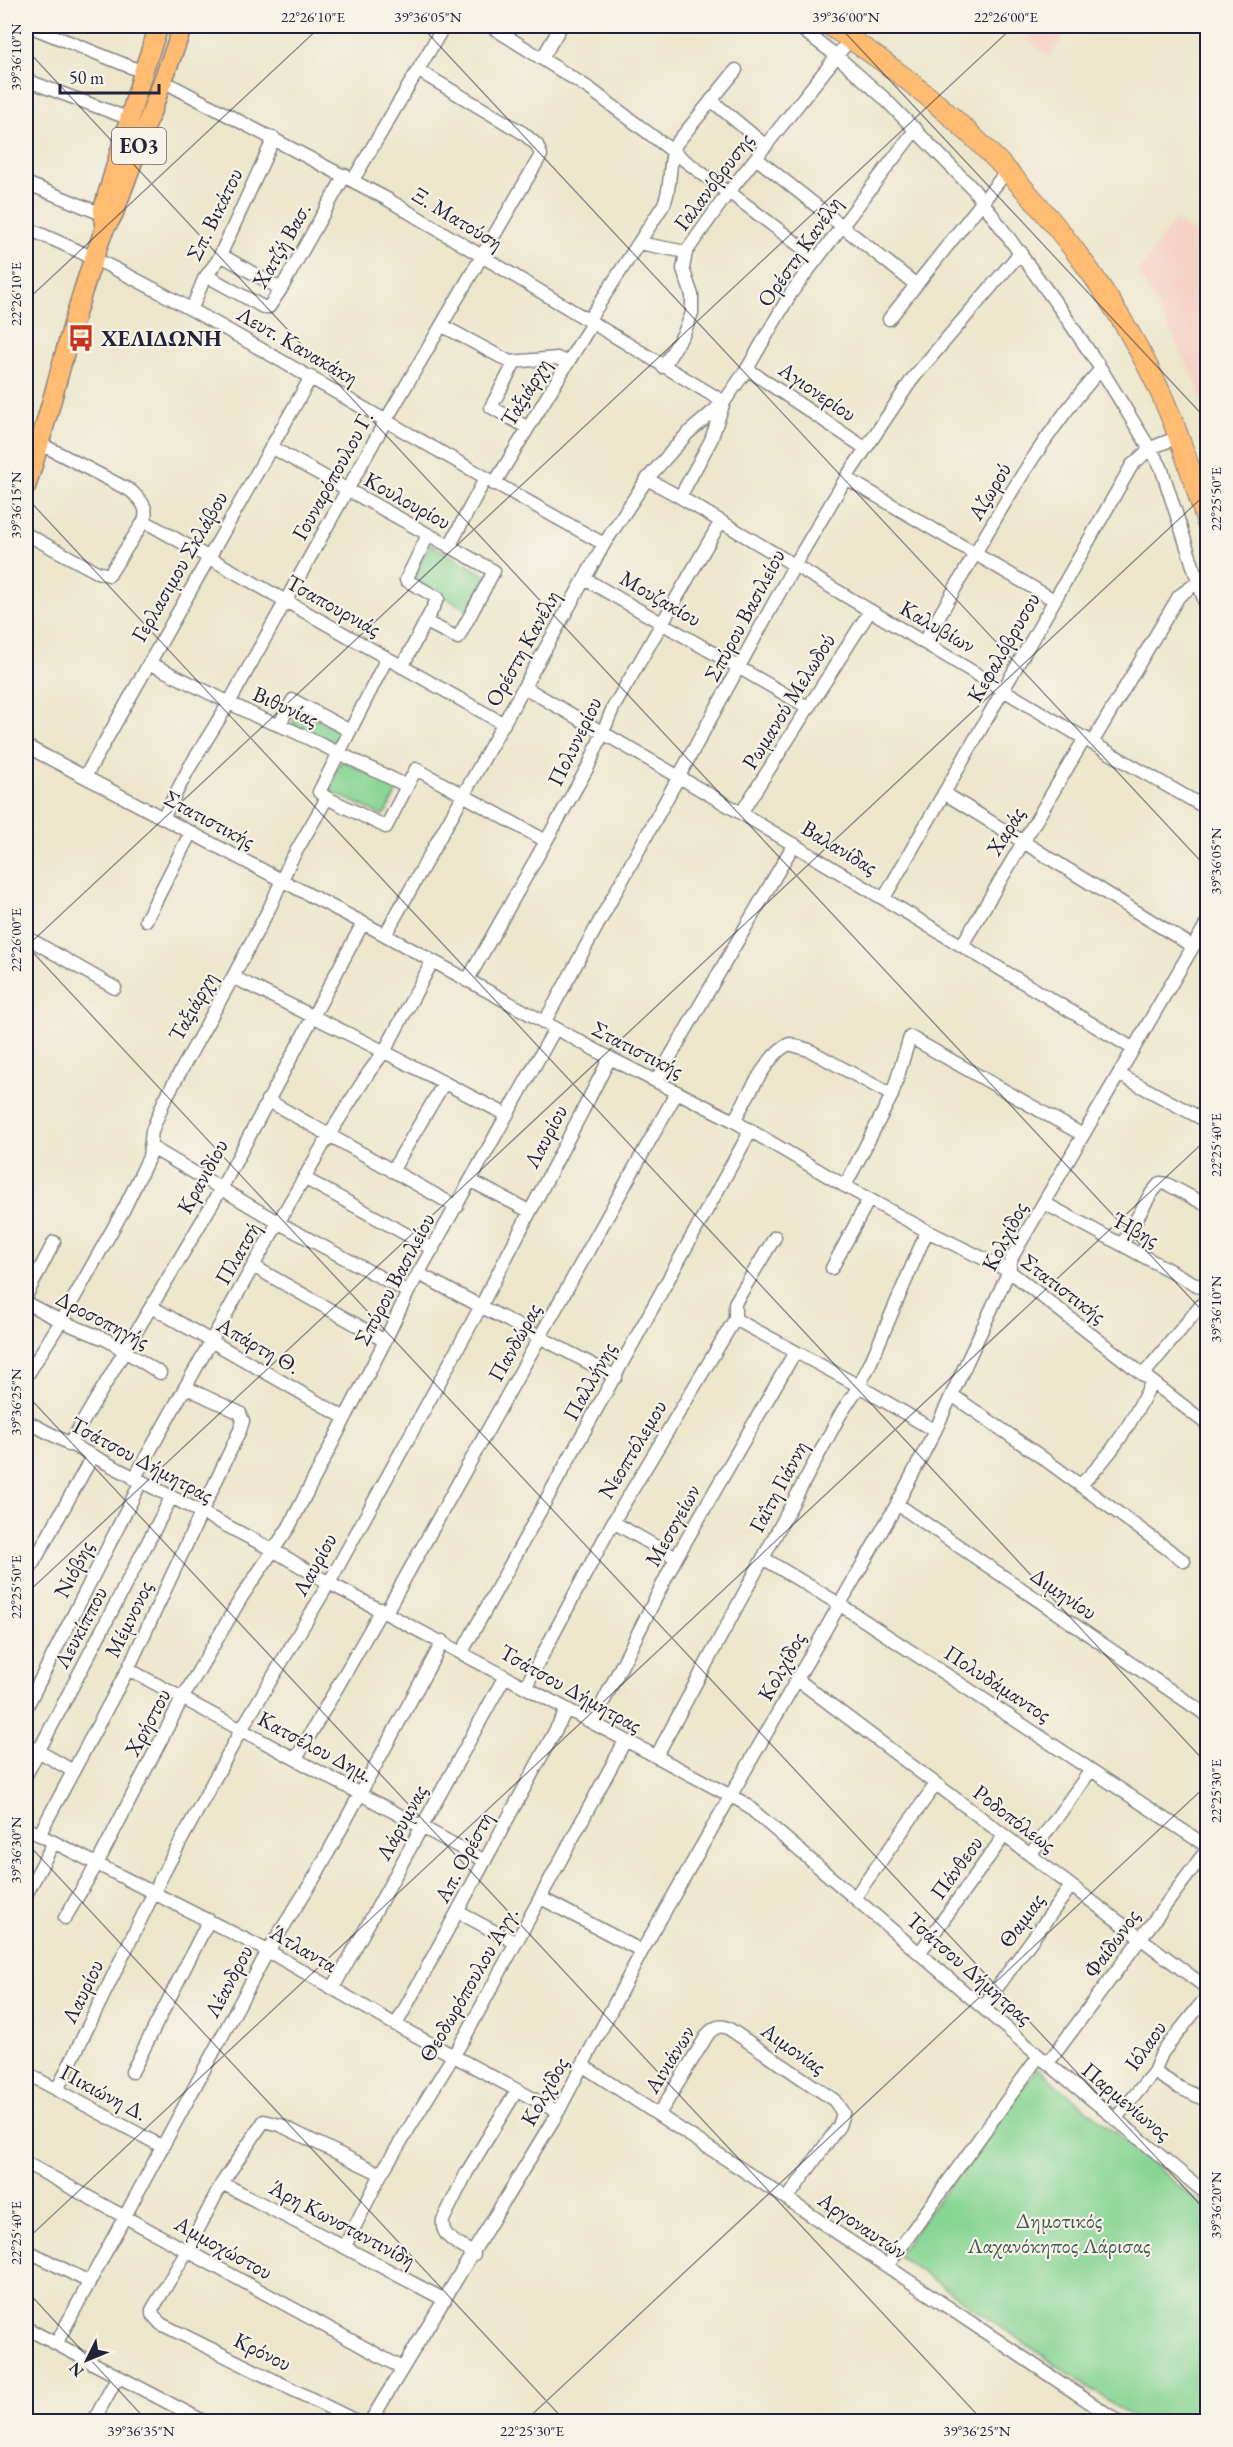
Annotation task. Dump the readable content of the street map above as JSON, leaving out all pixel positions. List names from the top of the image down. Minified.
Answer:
{"streets":{"main road":["ΕΟ3"],"street":["Γαλανόβρυσης","Σπ. Βικάτου","Ξ. Ματούση","Χατζή Βασ.","Ορέστη Κανέλη","Λευτ. Κανακάκη","Αγιονερίου","Ταξιάρχη","Γουναρόπουλου Γ.","Αζωρού","Κουλουρίου","Γερλασιμου Σκλάβου","Μουζακίου","Τσαπουρνιάς","Σπύρου Βασιλείου","Καλυβίων","Κεφαλόβρυσου","Ρωμανού Μελωδού","Βιθυνίας","Πολυνερίου","Στατιστικής","Χαράς","Βαλανίδας","Λαυρίου","Κρανιδίου","Ήβης","Κολχίδος","Πλατσή","Δροσοπηγής","Πανδώρας","Απάρτη Θ.","Παλλήνης","Νεοπτόλεμου","Τσάτσου Δήμητρας","Γαΐτη Γιάννη","Μεσογείων","Νιόβης","Διμηνίου","Μέμνονος","Λευκίππου","Πολυδάμαντος","Χρήστου","Κατσέλου Δημ.","Ροδοπόλεως","Λάρυμνας","Απ. Ορέστη","Πάνθεου","Θαμιας","Φαίδωνος","Άτλαντα","Λέανδρου","Θεοδωρόπουλου Άγγ.","Ιόλαου","Αιμονίας","Αινιάνων","Πικιώνη Δ.","Παρμενίωνος","Άρη Κωνσταντινίδη","Αργοναυτών","Αμμοχώστου","Κρόνου"]},"crossings":[["ΕΟ3","Ξ. Ματούση"],["ΕΟ3","Λευτ. Κανακάκη"],["Γαλανόβρυσης","Ξ. Ματούση"],["Σπ. Βικάτου","Ξ. Ματούση"],["Σπ. Βικάτου","Χατζή Βασ."],["Σπ. Βικάτου","Λευτ. Κανακάκη"],["Ξ. Ματούση","Χατζή Βασ."],["Ξ. Ματούση","Ορέστη Κανέλη"],["Ξ. Ματούση","Ταξιάρχη"],["Ξ. Ματούση","Γουναρόπουλου Γ."],["Χατζή Βασ.","Γουναρόπουλου Γ."],["Ορέστη Κανέλη","Λευτ. Κανακάκη"],["Ορέστη Κανέλη","Αγιονερίου"],["Ορέστη Κανέλη","Μουζακίου"],["Ορέστη Κανέλη","Τσαπουρνιάς"],["Ορέστη Κανέλη","Καλυβίων"],["Ορέστη Κανέλη","Στατιστικής"],["Ορέστη Κανέλη","Βαλανίδας"],["Λευτ. Κανακάκη","Ταξιάρχη"],["Λευτ. Κανακάκη","Γουναρόπουλου Γ."],["Λευτ. Κανακάκη","Γερλασιμου Σκλάβου"],["Αγιονερίου","Σπύρου Βασιλείου"],["Ταξιάρχη","Κουλουρίου"],["Ταξιάρχη","Τσαπουρνιάς"],["Ταξιάρχη","Βιθυνίας"],["Ταξιάρχη","Στατιστικής"],["Ταξιάρχη","Δροσοπηγής"],["Γουναρόπουλου Γ.","Κουλουρίου"],["Γουναρόπουλου Γ.","Τσαπουρνιάς"],["Γουναρόπουλου Γ.","Βιθυνίας"],["Γουναρόπουλου Γ.","Στατιστικής"],["Αζωρού","Καλυβίων"],["Κουλουρίου","Γερλασιμου Σκλάβου"],["Γερλασιμου Σκλάβου","Τσαπουρνιάς"],["Γερλασιμου Σκλάβου","Βιθυνίας"],["Γερλασιμου Σκλάβου","Στατιστικής"],["Μουζακίου","Σπύρου Βασιλείου"],["Μουζακίου","Ρωμανού Μελωδού"],["Μουζακίου","Πολυνερίου"],["Σπύρου Βασιλείου","Καλυβίων"],["Σπύρου Βασιλείου","Στατιστικής"],["Σπύρου Βασιλείου","Βαλανίδας"],["Σπύρου Βασιλείου","Απάρτη Θ."],["Σπύρου Βασιλείου","Τσάτσου Δήμητρας"],["Σπύρου Βασιλείου","Χρήστου"],["Καλυβίων","Κεφαλόβρυσου"],["Καλυβίων","Ρωμανού Μελωδού"],["Καλυβίων","Πολυνερίου"],["Καλυβίων","Χαράς"],["Κεφαλόβρυσου","Βαλανίδας"],["Ρωμανού Μελωδού","Βαλανίδας"],["Πολυνερίου","Στατιστικής"],["Πολυνερίου","Βαλανίδας"],["Στατιστικής","Λαυρίου"],["Στατιστικής","Κρανιδίου"],["Στατιστικής","Κολχίδος"],["Στατιστικής","Πλατσή"],["Στατιστικής","Πανδώρας"],["Στατιστικής","Παλλήνης"],["Στατιστικής","Γαΐτη Γιάννη"],["Χαράς","Βαλανίδας"],["Βαλανίδας","Κολχίδος"],["Λαυρίου","Τσάτσου Δήμητρας"],["Λαυρίου","Κατσέλου Δημ."],["Λαυρίου","Άτλαντα"],["Λαυρίου","Πικιώνη Δ."],["Κρανιδίου","Δροσοπηγής"],["Κρανιδίου","Απάρτη Θ."],["Κρανιδίου","Τσάτσου Δήμητρας"],["Ήβης","Κολχίδος"],["Κολχίδος","Τσάτσου Δήμητρας"],["Κολχίδος","Διμηνίου"],["Κολχίδος","Πολυδάμαντος"],["Κολχίδος","Ροδοπόλεως"],["Κολχίδος","Άτλαντα"],["Κολχίδος","Άρη Κωνσταντινίδη"],["Κολχίδος","Αργοναυτών"],["Κολχίδος","Αμμοχώστου"],["Πλατσή","Απάρτη Θ."],["Πλατσή","Τσάτσου Δήμητρας"],["Πλατσή","Νιόβης"],["Πλατσή","Μέμνονος"],["Πανδώρας","Τσάτσου Δήμητρας"],["Πανδώρας","Κατσέλου Δημ."],["Παλλήνης","Τσάτσου Δήμητρας"],["Νεοπτόλεμου","Τσάτσου Δήμητρας"],["Τσάτσου Δήμητρας","Γαΐτη Γιάννη"],["Τσάτσου Δήμητρας","Μεσογείων"],["Τσάτσου Δήμητρας","Νιόβης"],["Τσάτσου Δήμητρας","Μέμνονος"],["Τσάτσου Δήμητρας","Λευκίππου"],["Τσάτσου Δήμητρας","Χρήστου"],["Τσάτσου Δήμητρας","Λάρυμνας"],["Τσάτσου Δήμητρας","Απ. Ορέστη"],["Τσάτσου Δήμητρας","Πάνθεου"],["Τσάτσου Δήμητρας","Θαμιας"],["Τσάτσου Δήμητρας","Φαίδωνος"],["Τσάτσου Δήμητρας","Λέανδρου"],["Τσάτσου Δήμητρας","Θεοδωρόπουλου Άγγ."],["Τσάτσου Δήμητρας","Παρμενίωνος"],["Γαΐτη Γιάννη","Πολυδάμαντος"],["Μέμνονος","Κατσέλου Δημ."],["Μέμνονος","Άτλαντα"],["Πολυδάμαντος","Φαίδωνος"],["Χρήστου","Κατσέλου Δημ."],["Χρήστου","Άτλαντα"],["Κατσέλου Δημ.","Λάρυμνας"],["Κατσέλου Δημ.","Απ. Ορέστη"],["Κατσέλου Δημ.","Λέανδρου"],["Ροδοπόλεως","Πάνθεου"],["Ροδοπόλεως","Θαμιας"],["Ροδοπόλεως","Φαίδωνος"],["Λάρυμνας","Άτλαντα"],["Απ. Ορέστη","Άτλαντα"],["Φαίδωνος","Παρμενίωνος"],["Φαίδωνος","Αργοναυτών"],["Άτλαντα","Λέανδρου"],["Άτλαντα","Θεοδωρόπουλου Άγγ."],["Λέανδρου","Πικιώνη Δ."],["Λέανδρου","Αμμοχώστου"],["Θεοδωρόπουλου Άγγ.","Άρη Κωνσταντινίδη"],["Ιόλαου","Παρμενίωνος"],["Αιμονίας","Αινιάνων"],["Αιμονίας","Αργοναυτών"],["Αινιάνων","Αργοναυτών"],["Αμμοχώστου","Κρόνου"]],"parks":["Δημοτικός Λαχανόκηπος Λάρισας"],"places":{"bus stop":["ΧΕΛΙΔΩΝΗ"]},"scale_bar":"50 m","north":"bottom left","coordinates":["22°26'10\"E","39°36'05\"N","39°36'00\"N","22°26'00\"E","39°36'10\"N","22°25'50\"E","39°36'15\"N","22°25'40\"E","39°36'25\"N","22°25'30\"E","39°36'30\"N","39°36'20\"N","39°36'35\"N"]}
